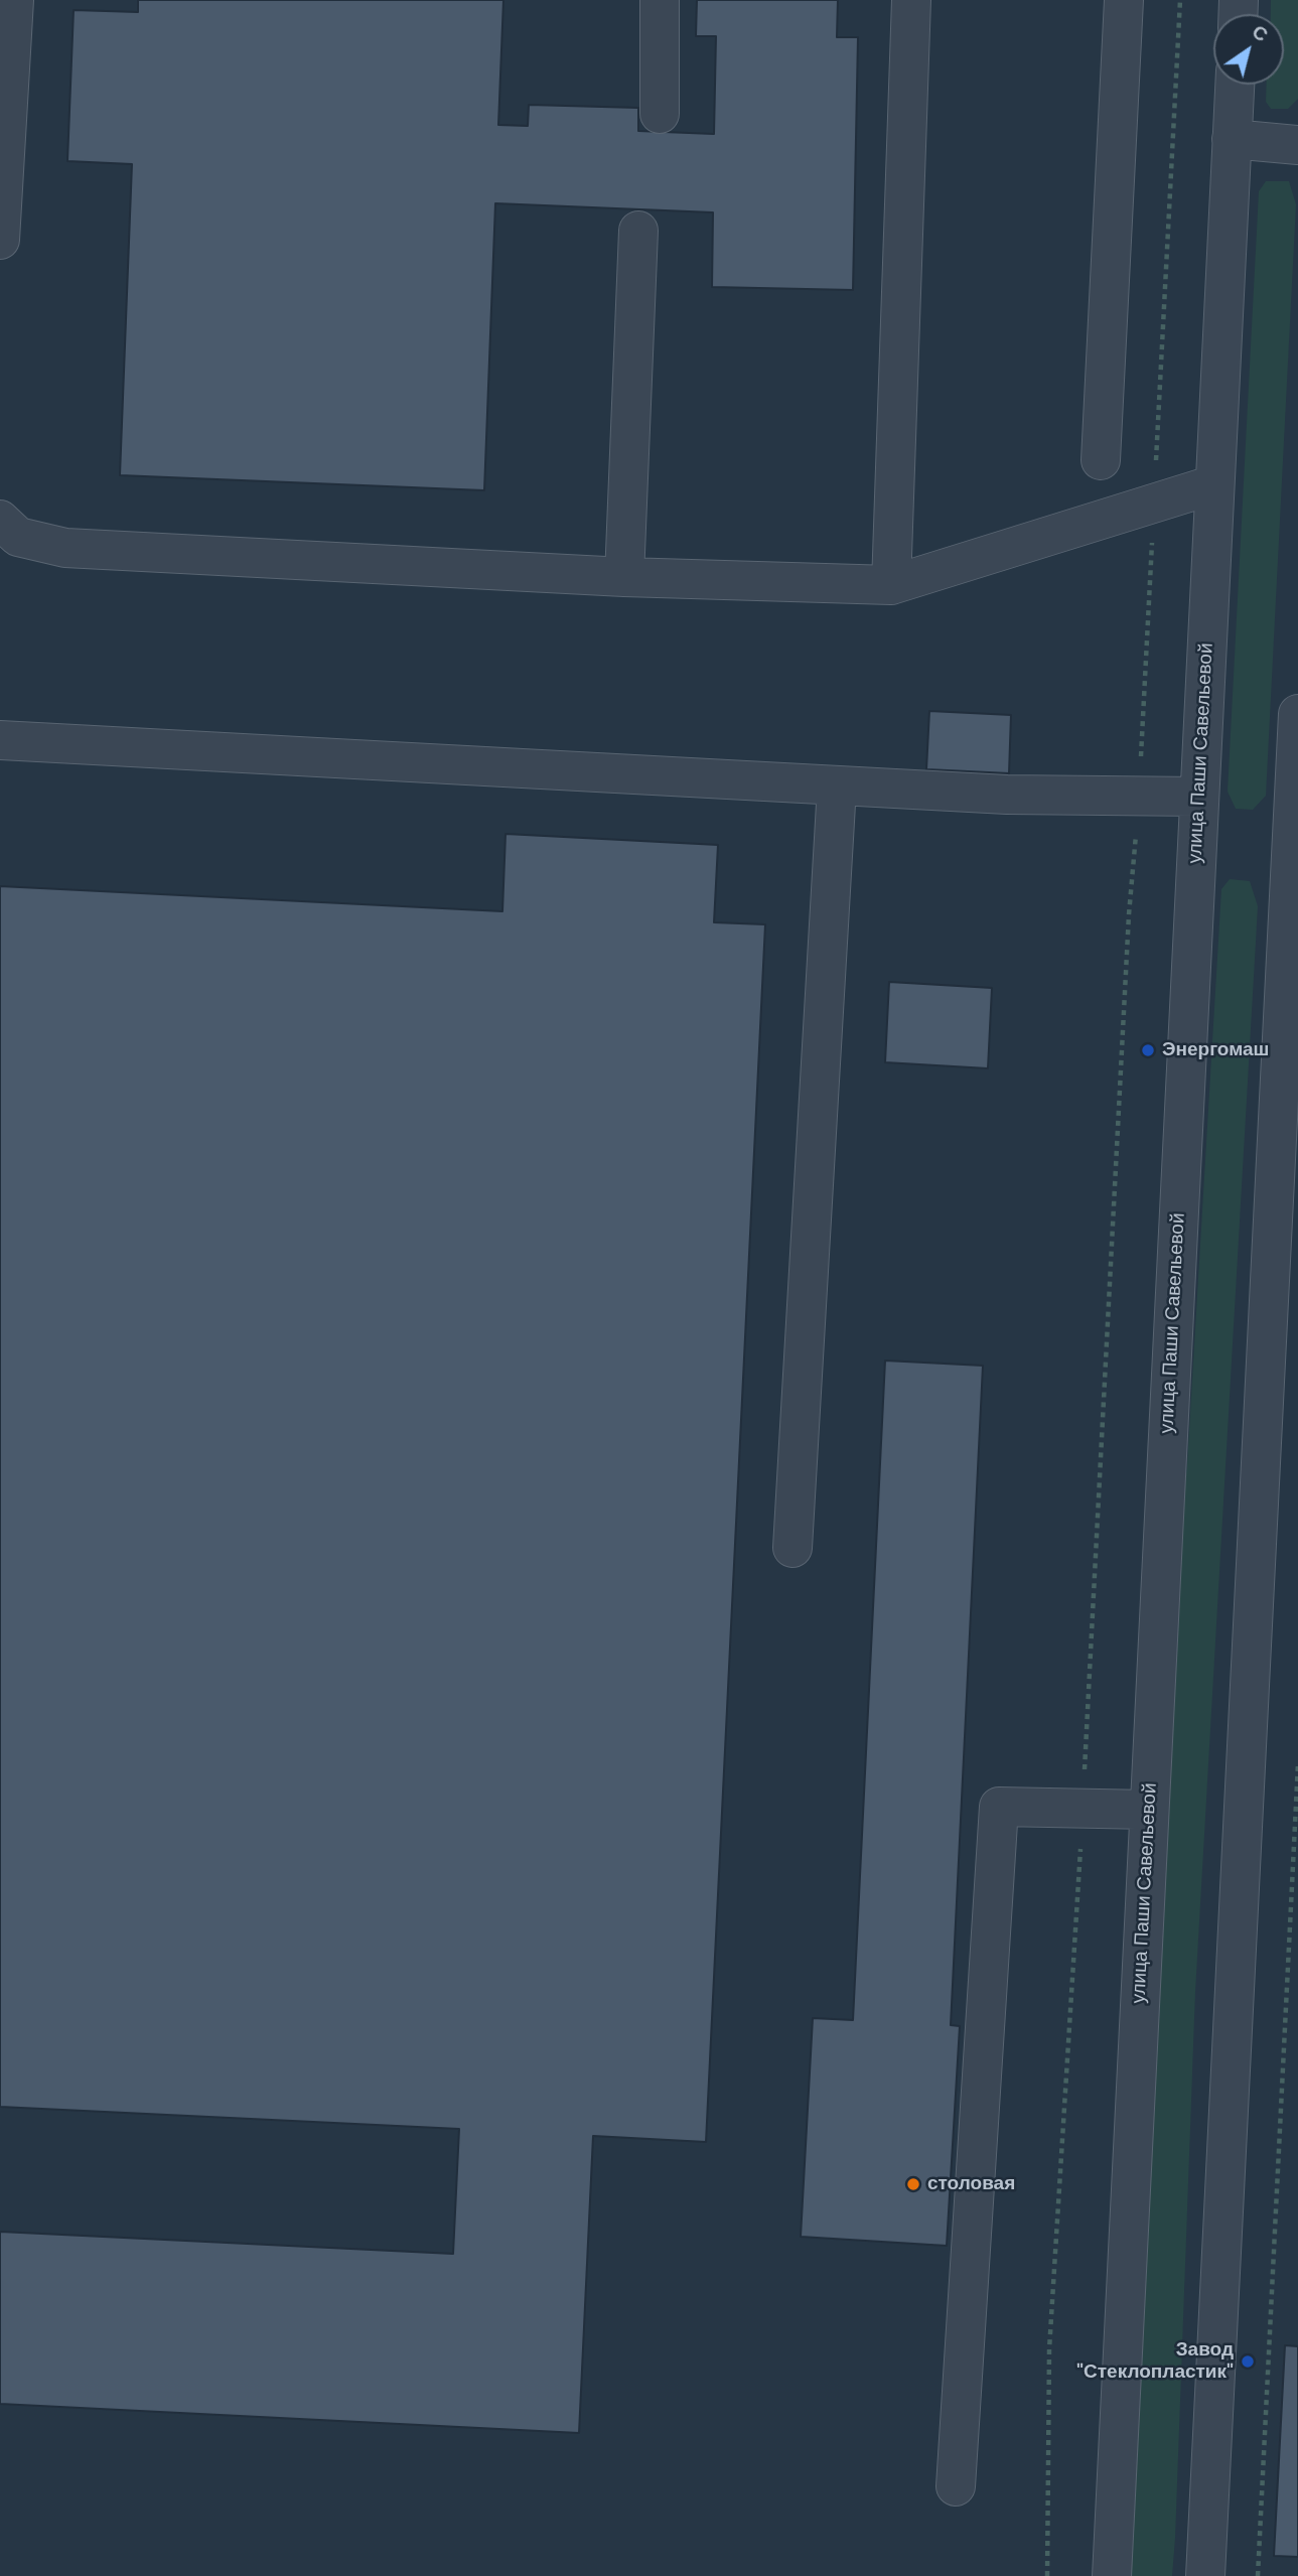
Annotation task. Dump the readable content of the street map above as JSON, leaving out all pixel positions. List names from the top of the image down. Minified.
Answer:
{"streets":{"street":["улица Паши Савельевой"]},"places":["Энергомаш","столовая","Завод \"Стеклопластик\""],"north":"top right"}
